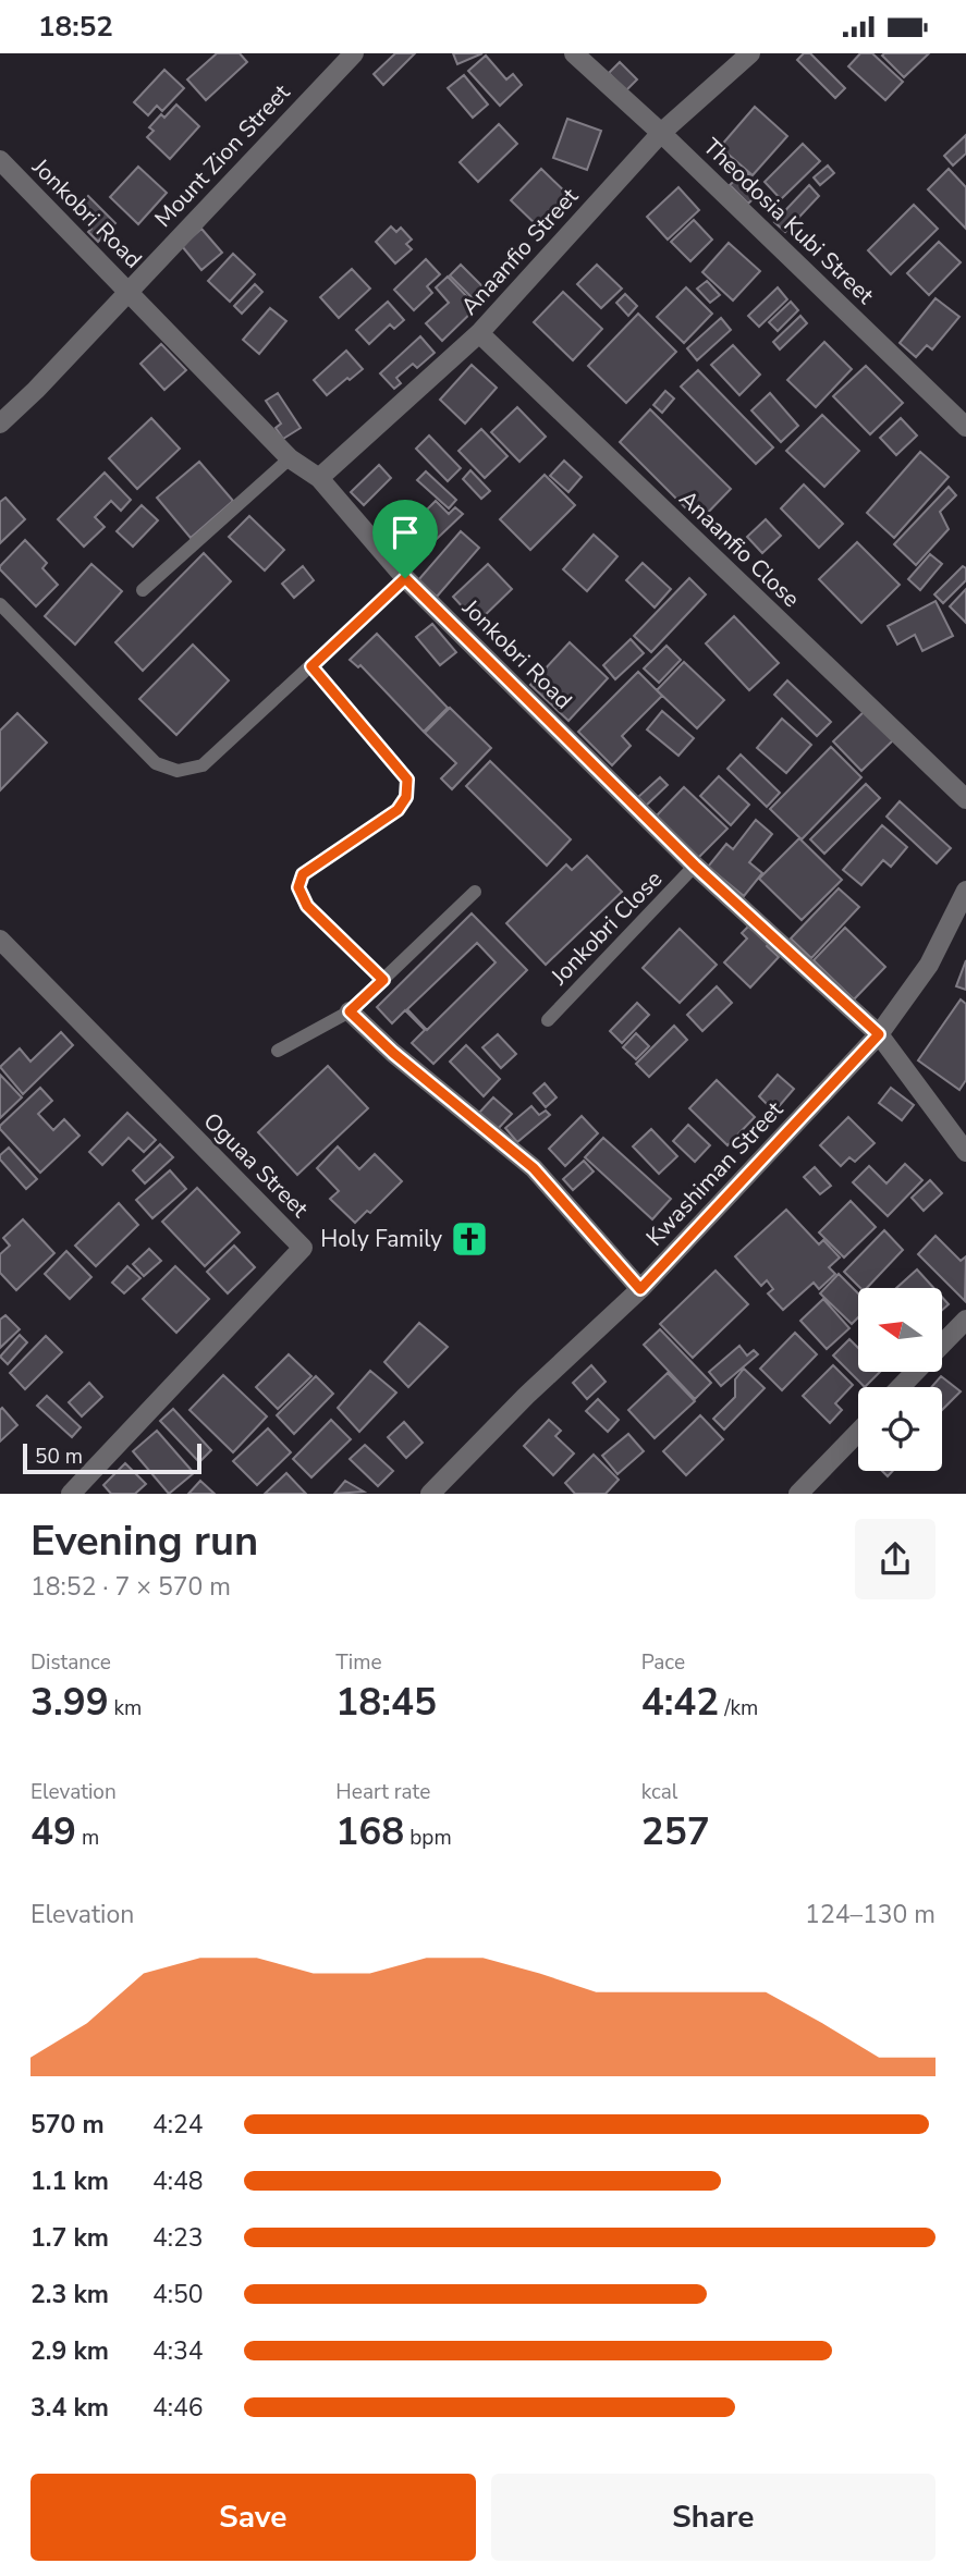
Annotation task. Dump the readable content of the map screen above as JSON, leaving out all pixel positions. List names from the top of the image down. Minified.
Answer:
{"streets":{"street":["Mount Zion Street","Jonkobri Road","Theodosia Kubi Street","Anaanfio Street","Anaanfio Close","Oguaa Street","Kwashiman Street"],"lane":["Jonkobri Close"]},"crossings":[["Mount Zion Street","Jonkobri Road"],["Jonkobri Road","Anaanfio Street"],["Jonkobri Road","Jonkobri Close"],["Jonkobri Road","Kwashiman Street"],["Theodosia Kubi Street","Anaanfio Street"],["Anaanfio Street","Anaanfio Close"]],"places":{"church":["Holy Family"]},"scale_bar":"50 m","north":"left","page":{"status":"18:52","scale":"50 m","heading":["Evening run","18:52 · 7 × 570 m"],"stats":[["Distance","3.99 km"],["Time","18:45"],["Pace","4:42 /km"],["Elevation","49 m"],["Heart rate","168 bpm"],["kcal","257"]],"chart":["Elevation","124–130 m"],"list":[{"name":"570 m","note":"4:24"},{"name":"1.1 km","note":"4:48"},{"name":"1.7 km","note":"4:23"},{"name":"2.3 km","note":"4:50"},{"name":"2.9 km","note":"4:34"},{"name":"3.4 km","note":"4:46"}],"buttons":["Save","Share"]}}
